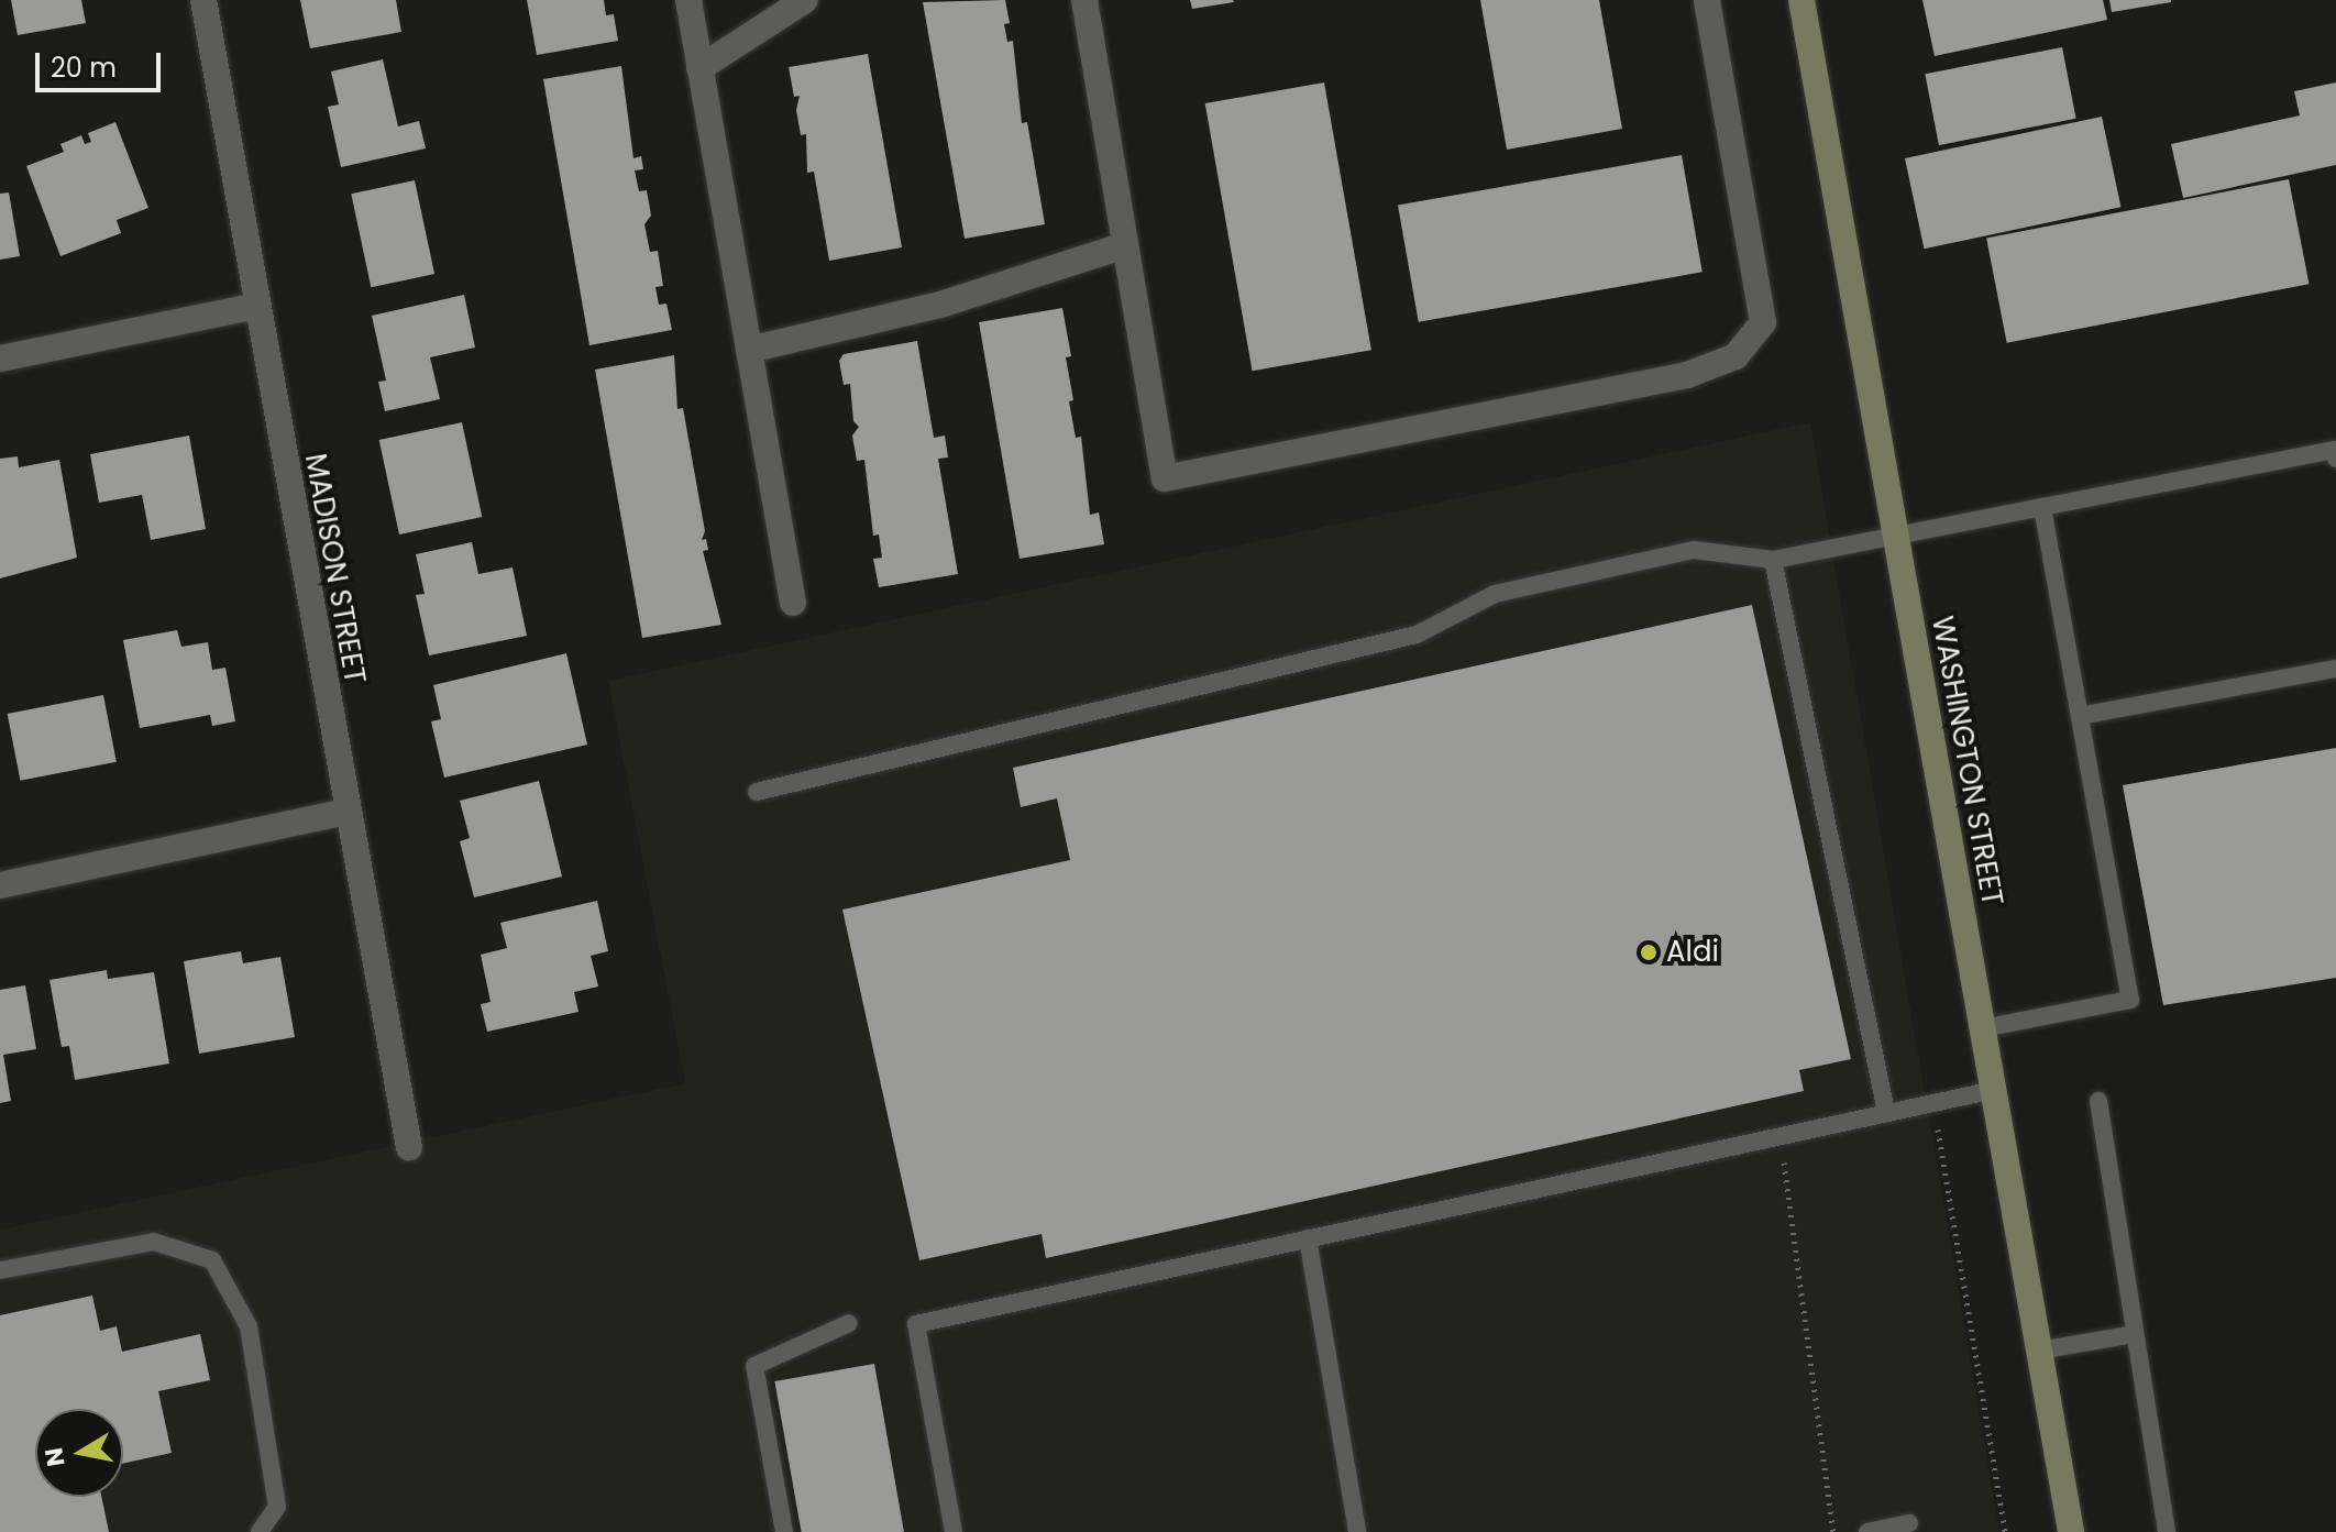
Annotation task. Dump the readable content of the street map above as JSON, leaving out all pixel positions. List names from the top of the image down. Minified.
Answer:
{"streets":{"street":["MADISON STREET","WASHINGTON STREET"]},"places":["Aldi"],"scale_bar":"20 m","north":"left"}
